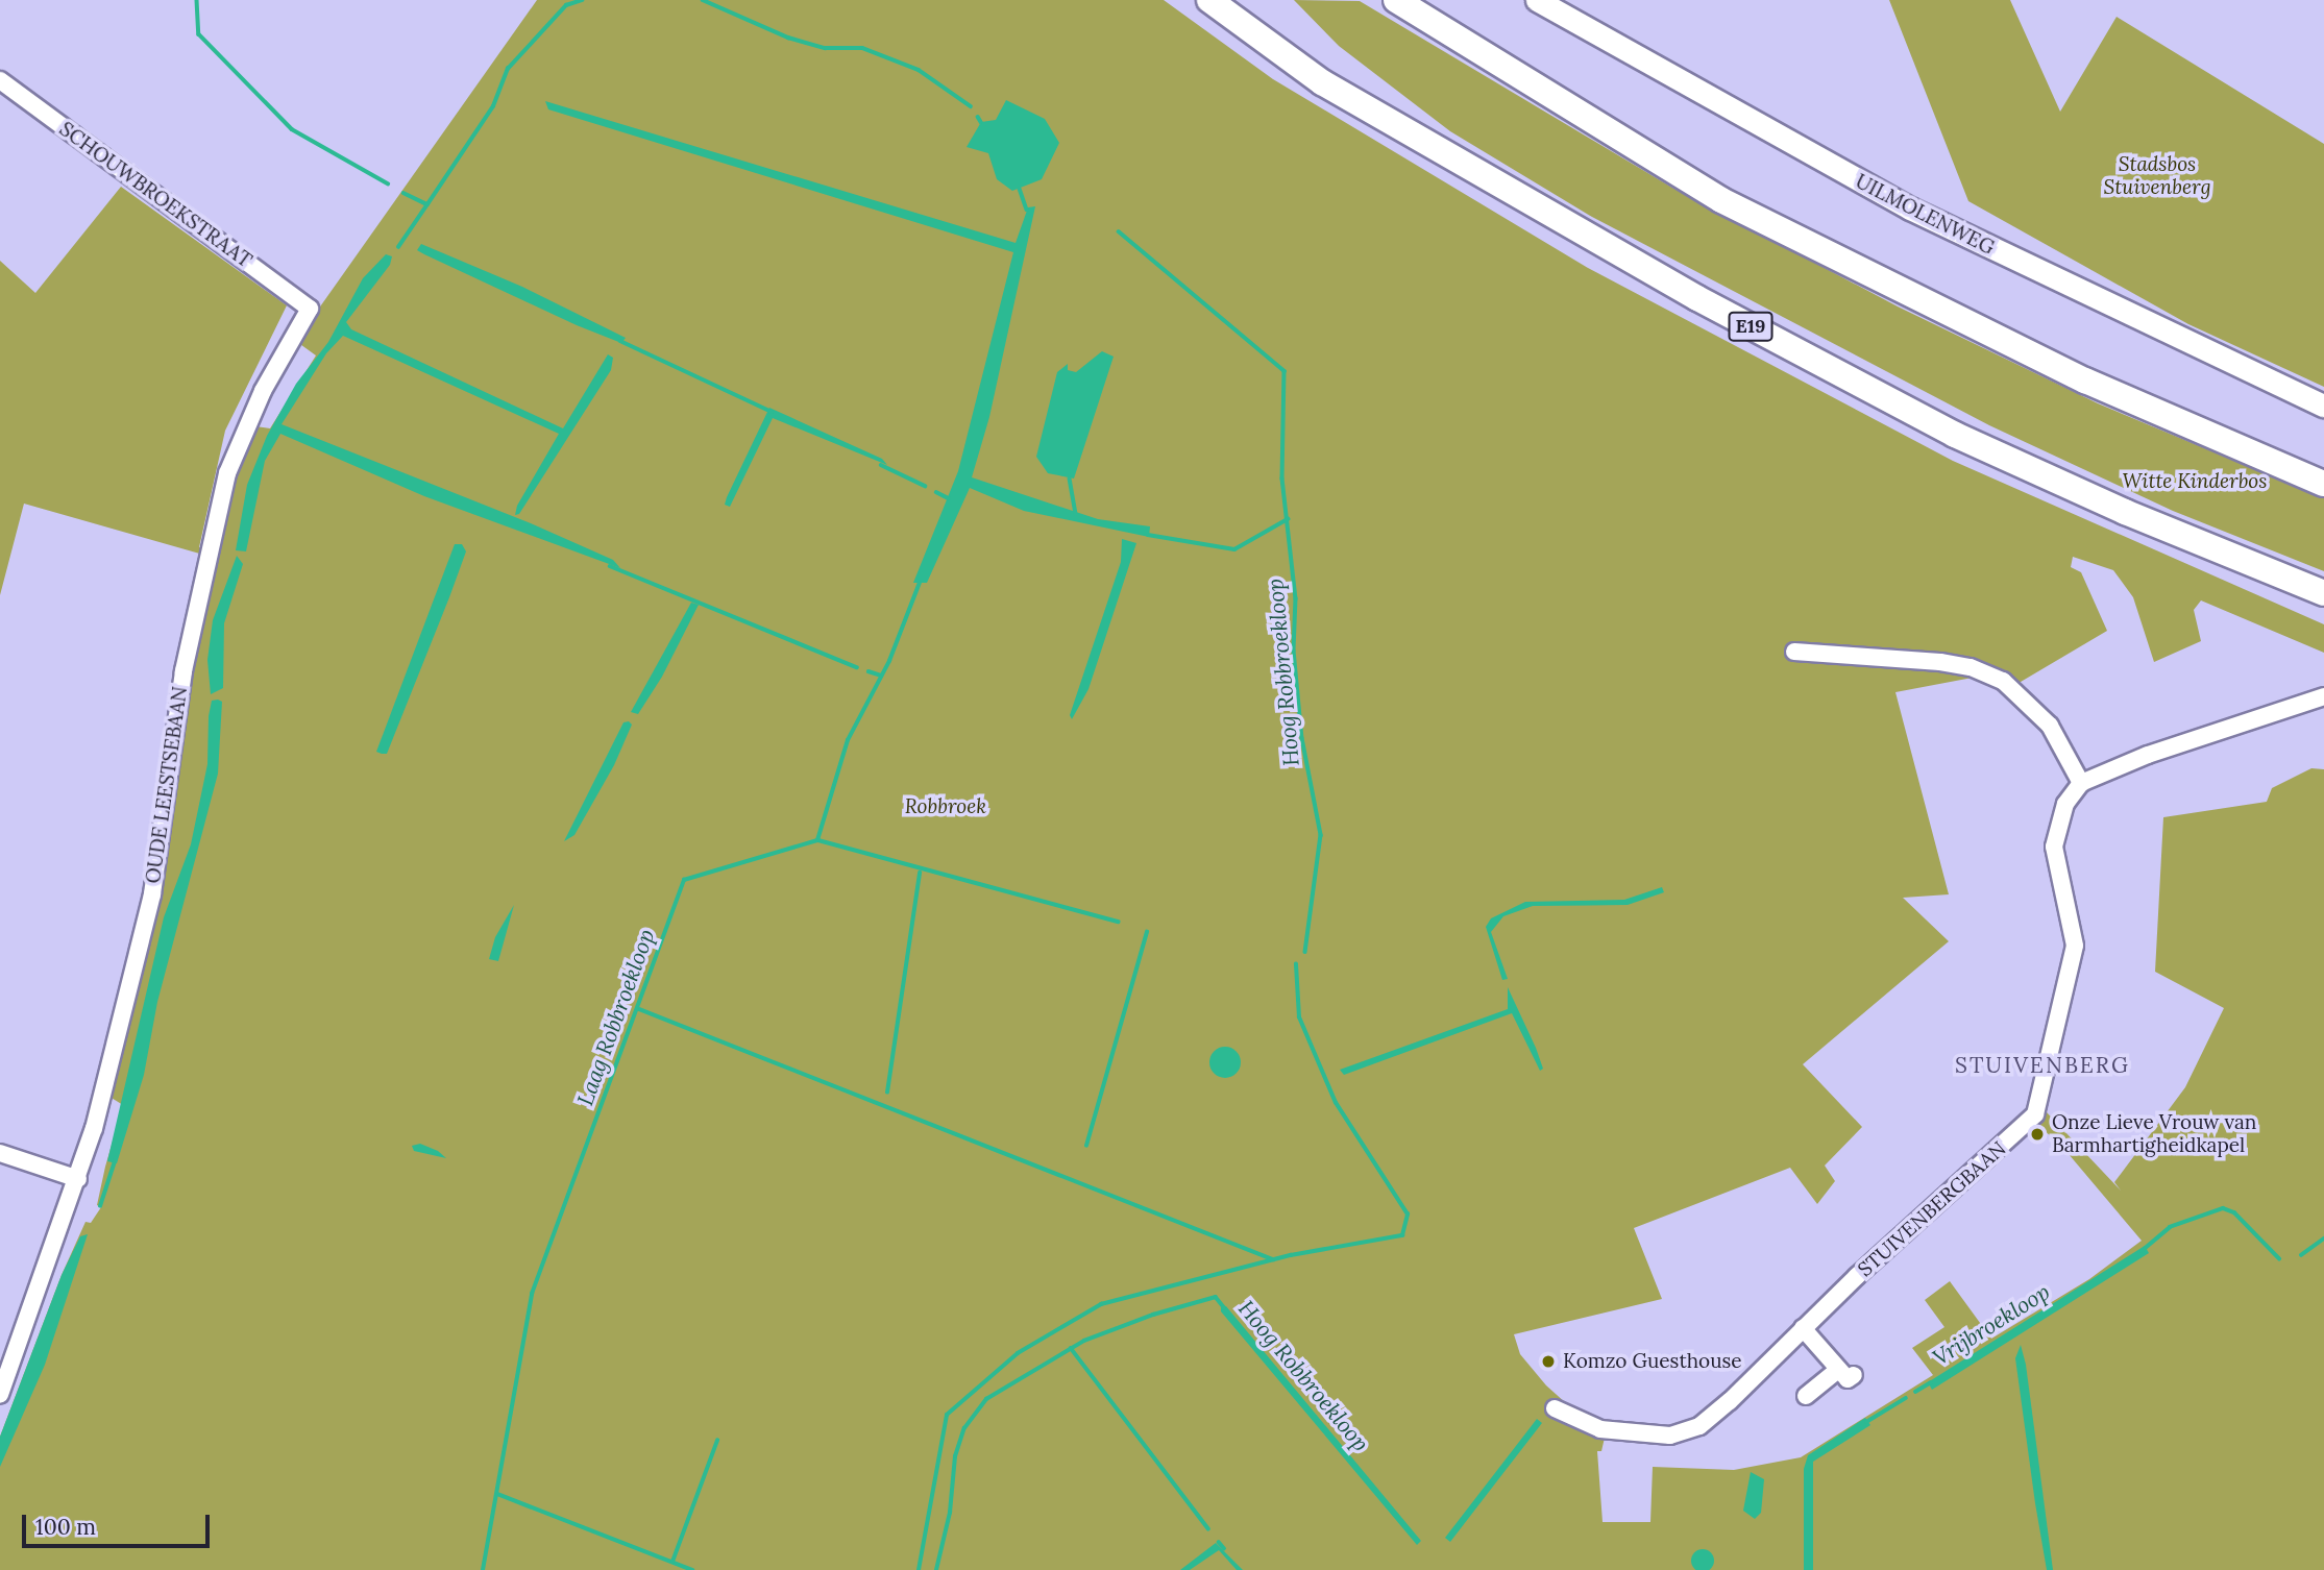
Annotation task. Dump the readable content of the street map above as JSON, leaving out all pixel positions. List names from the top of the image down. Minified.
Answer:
{"streets":{"highway":["E19"],"main road":["UILMOLENWEG"],"street":["SCHOUWBROEKSTRAAT","OUDE LEESTSEBAAN","STUIVENBERGBAAN"]},"crossings":[["SCHOUWBROEKSTRAAT","OUDE LEESTSEBAAN"]],"districts":["STUIVENBERG"],"water":["Hoog Robbroekloop","Laag Robbroekloop","Vrijbroekloop"],"parks":["Stadsbos Stuivenberg","Witte Kinderbos","Robbroek"],"places":["Onze Lieve Vrouw van Barmhartigheidkapel","Komzo Guesthouse"],"scale_bar":"100 m"}
